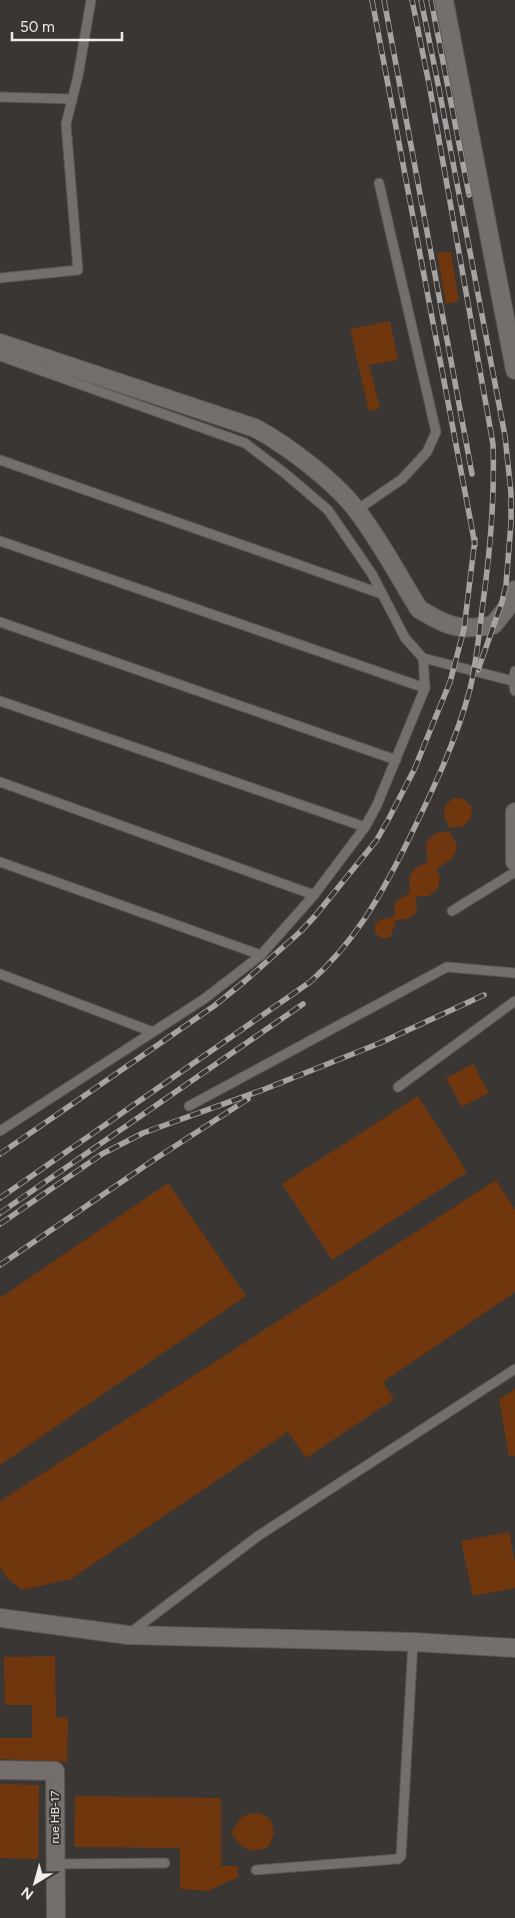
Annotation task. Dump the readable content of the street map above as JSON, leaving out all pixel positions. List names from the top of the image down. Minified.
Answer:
{"streets":{"street":["rue HB-17"]},"scale_bar":"50 m","north":"bottom left"}
